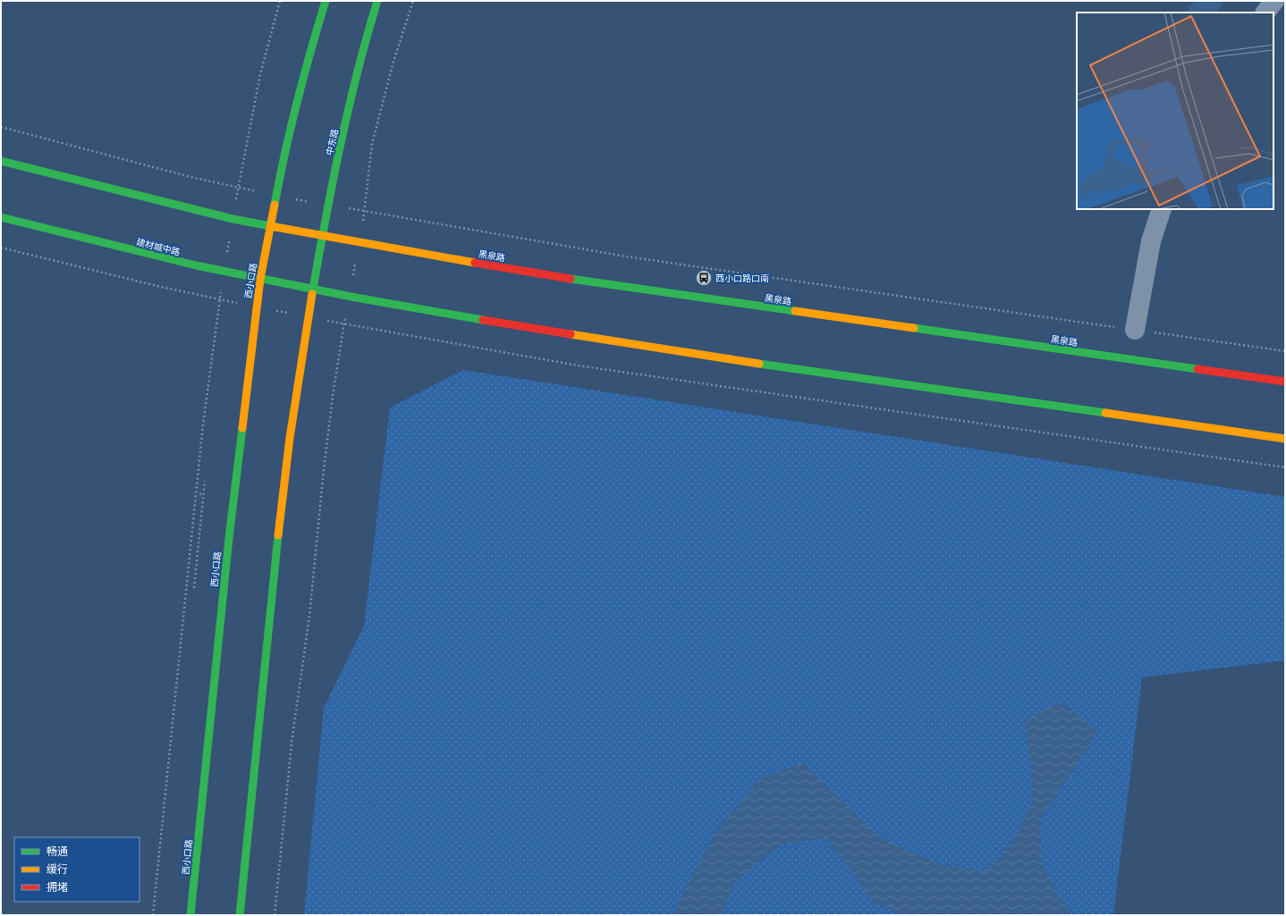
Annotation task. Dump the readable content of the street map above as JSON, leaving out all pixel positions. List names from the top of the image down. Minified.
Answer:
{"streets":{"main road":["中东路","建材城中路","黑泉路","西小口路"]},"crossings":[["中东路","建材城中路"],["中东路","黑泉路"],["建材城中路","西小口路"],["黑泉路","西小口路"]],"places":{"bus stop":["西小口路口南"]},"legend":["畅通","缓行","拥堵"]}
